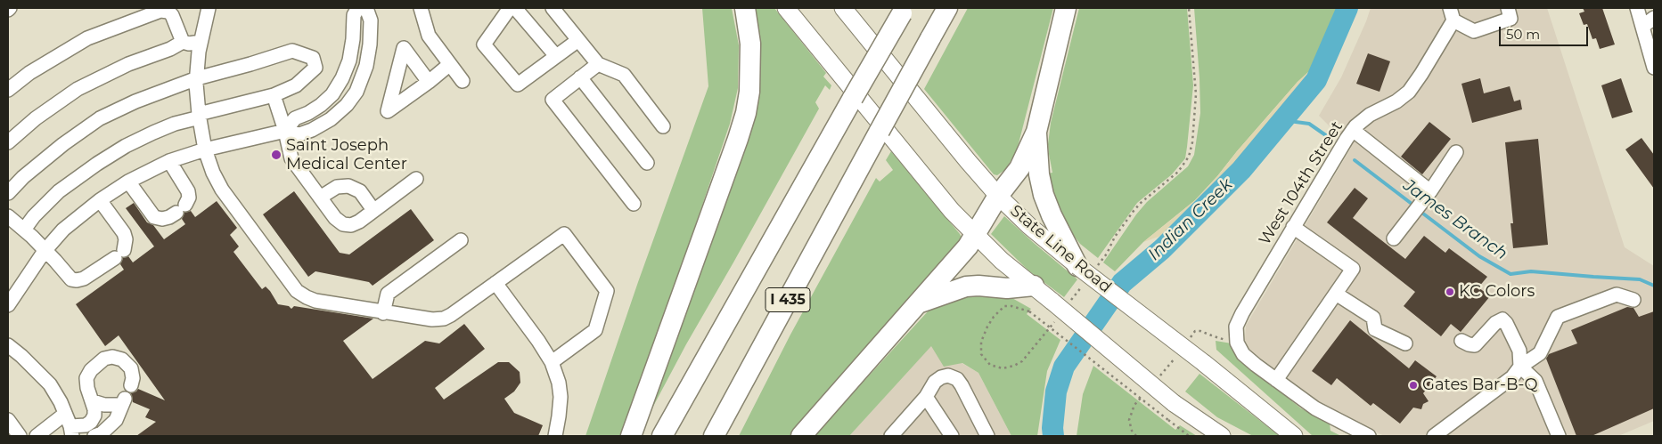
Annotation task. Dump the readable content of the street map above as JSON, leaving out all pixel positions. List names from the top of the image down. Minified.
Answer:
{"streets":{"highway":["I 435"],"main road":["State Line Road"],"street":["West 104th Street"]},"water":["Indian Creek","James Branch"],"places":["Saint Joseph Medical Center","KC Colors","Gates Bar-B-Q"],"scale_bar":"50 m"}
